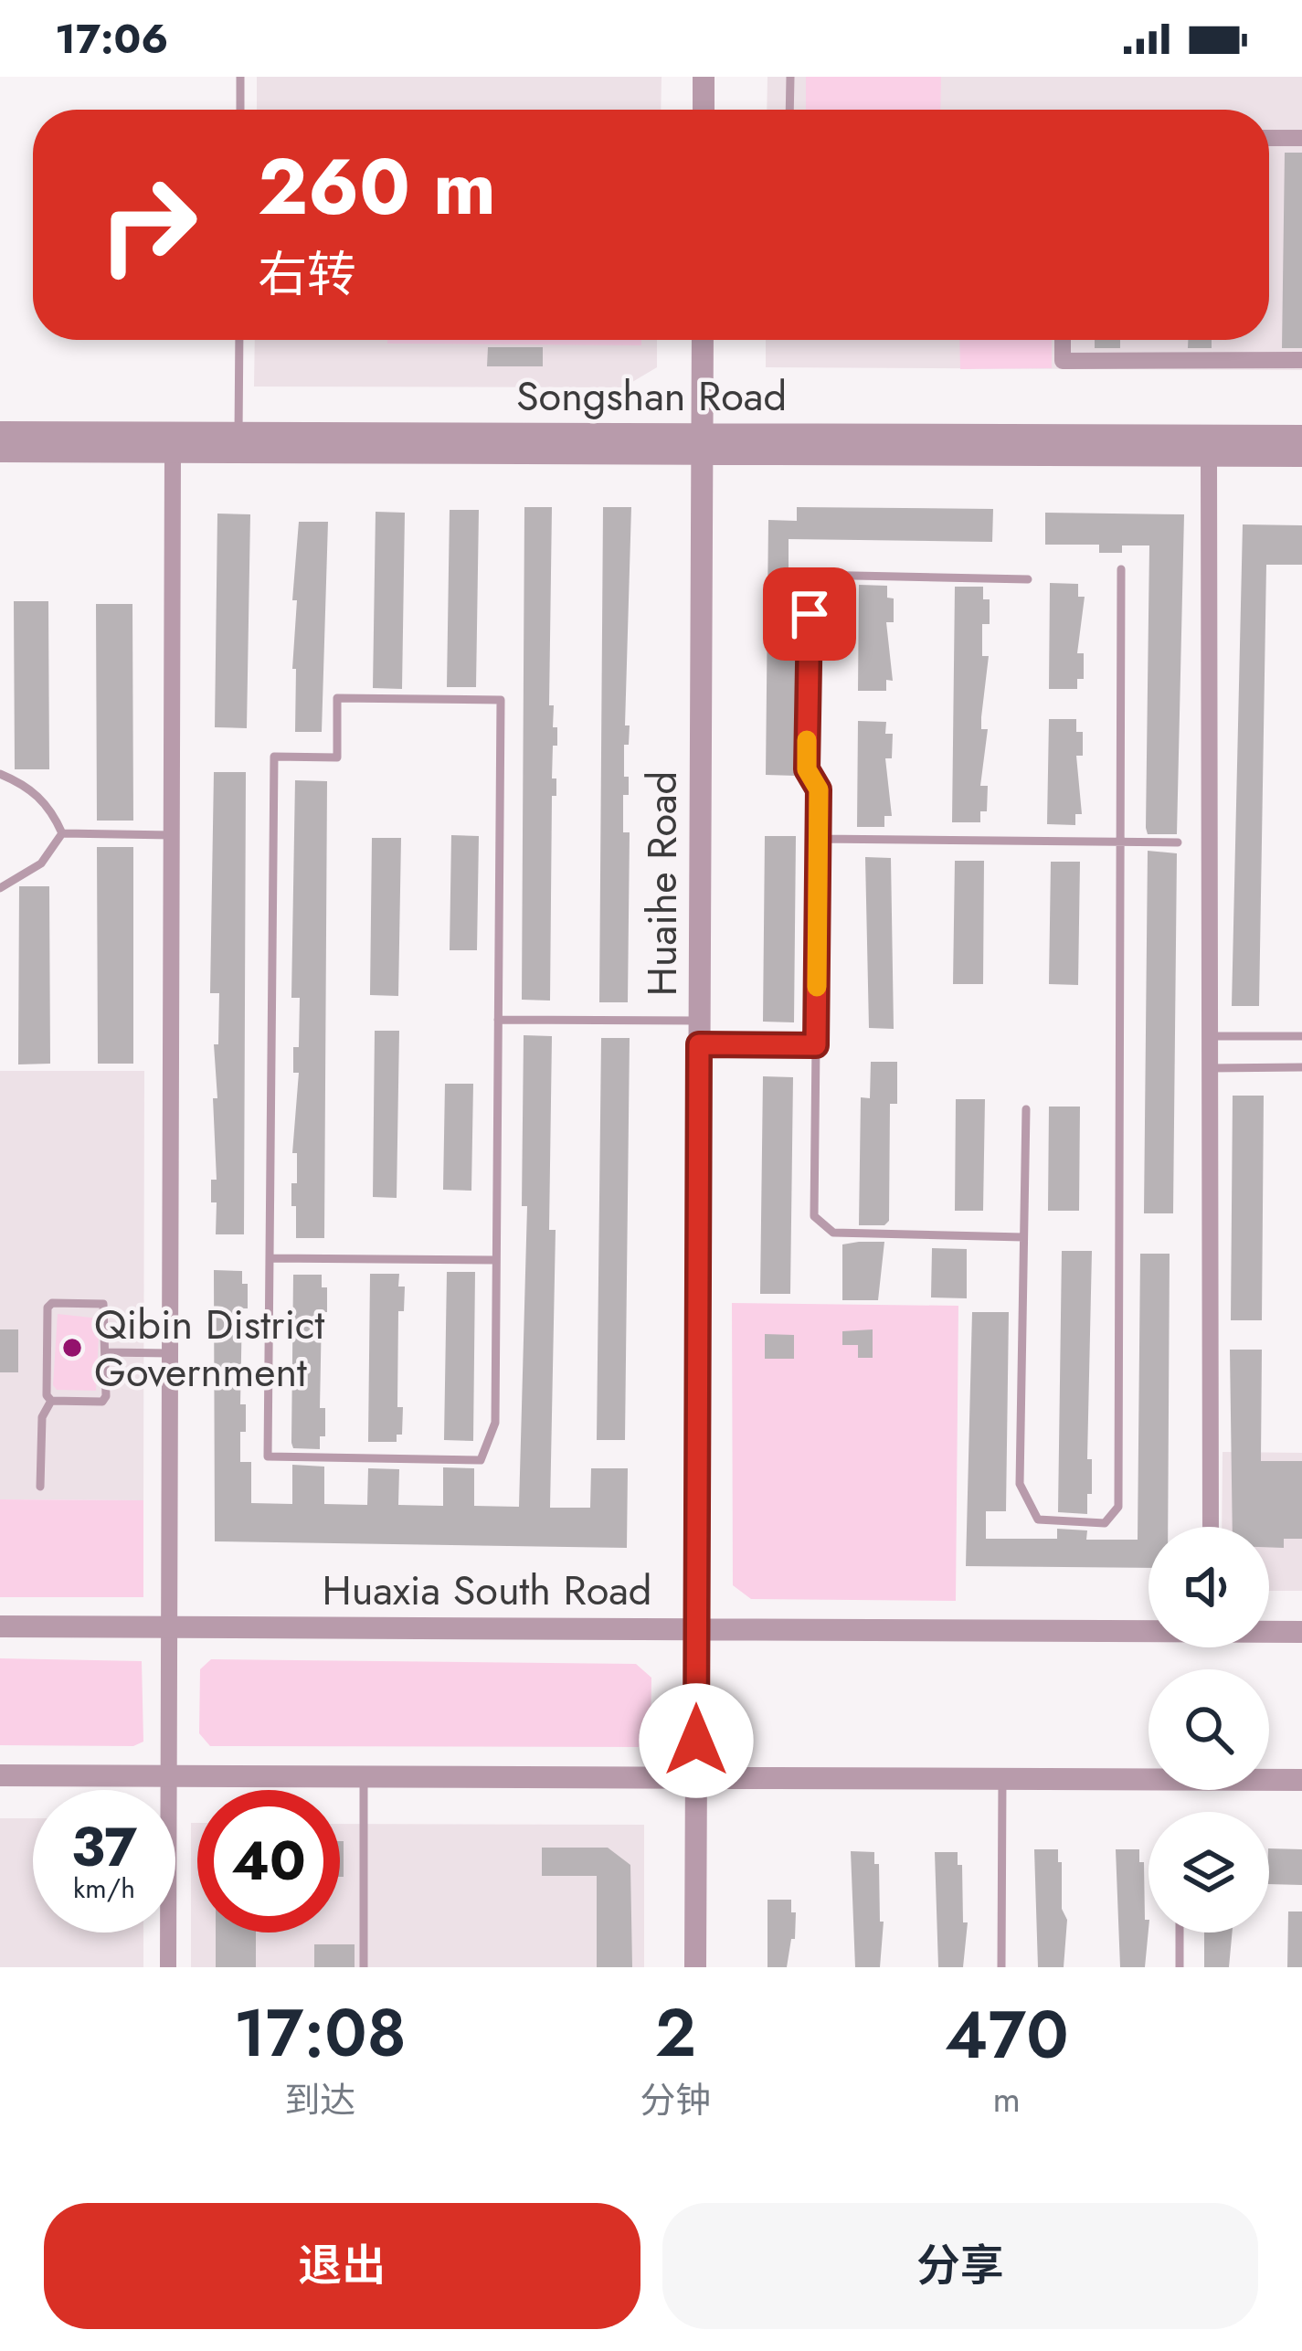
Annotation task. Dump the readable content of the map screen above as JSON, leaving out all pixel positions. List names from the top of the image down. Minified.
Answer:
{"streets":{"street":["Songshan Road","Huaihe Road","Huaxia South Road"]},"crossings":[["Songshan Road","Huaihe Road"],["Huaihe Road","Huaxia South Road"]],"places":["Qibin District Government"],"page":{"status":"17:06","turn":["260 m","右转"],"speed":"37 km/h","limit":"40","eta":["17:08","到达","2","分钟","470","m"],"buttons":["退出","分享"]}}
